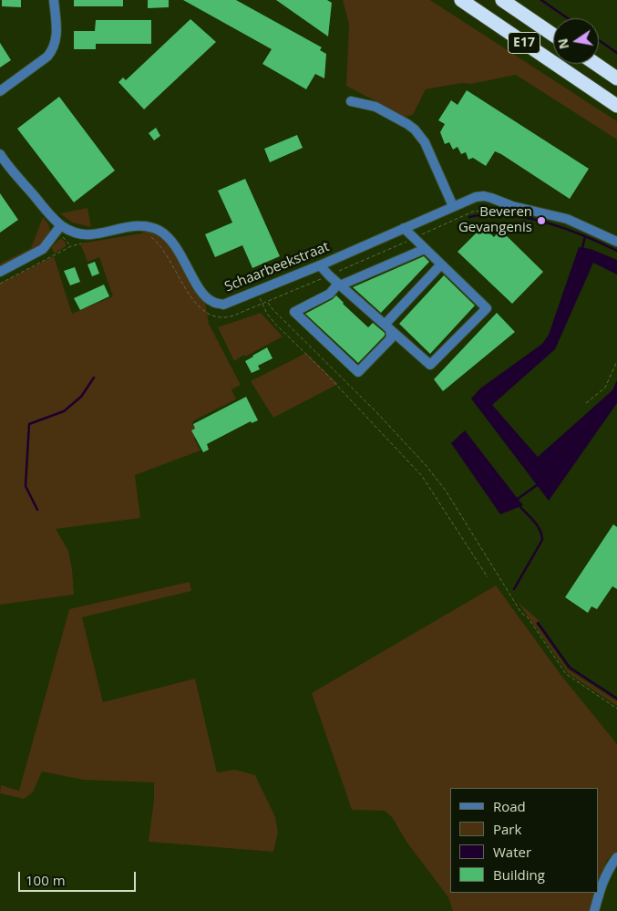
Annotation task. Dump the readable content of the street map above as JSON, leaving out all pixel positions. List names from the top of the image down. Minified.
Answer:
{"streets":{"highway":["E17"],"street":["Schaarbeekstraat"]},"places":["Beveren Gevangenis"],"legend":["Road","Park","Water","Building"],"scale_bar":"100 m","north":"left"}
